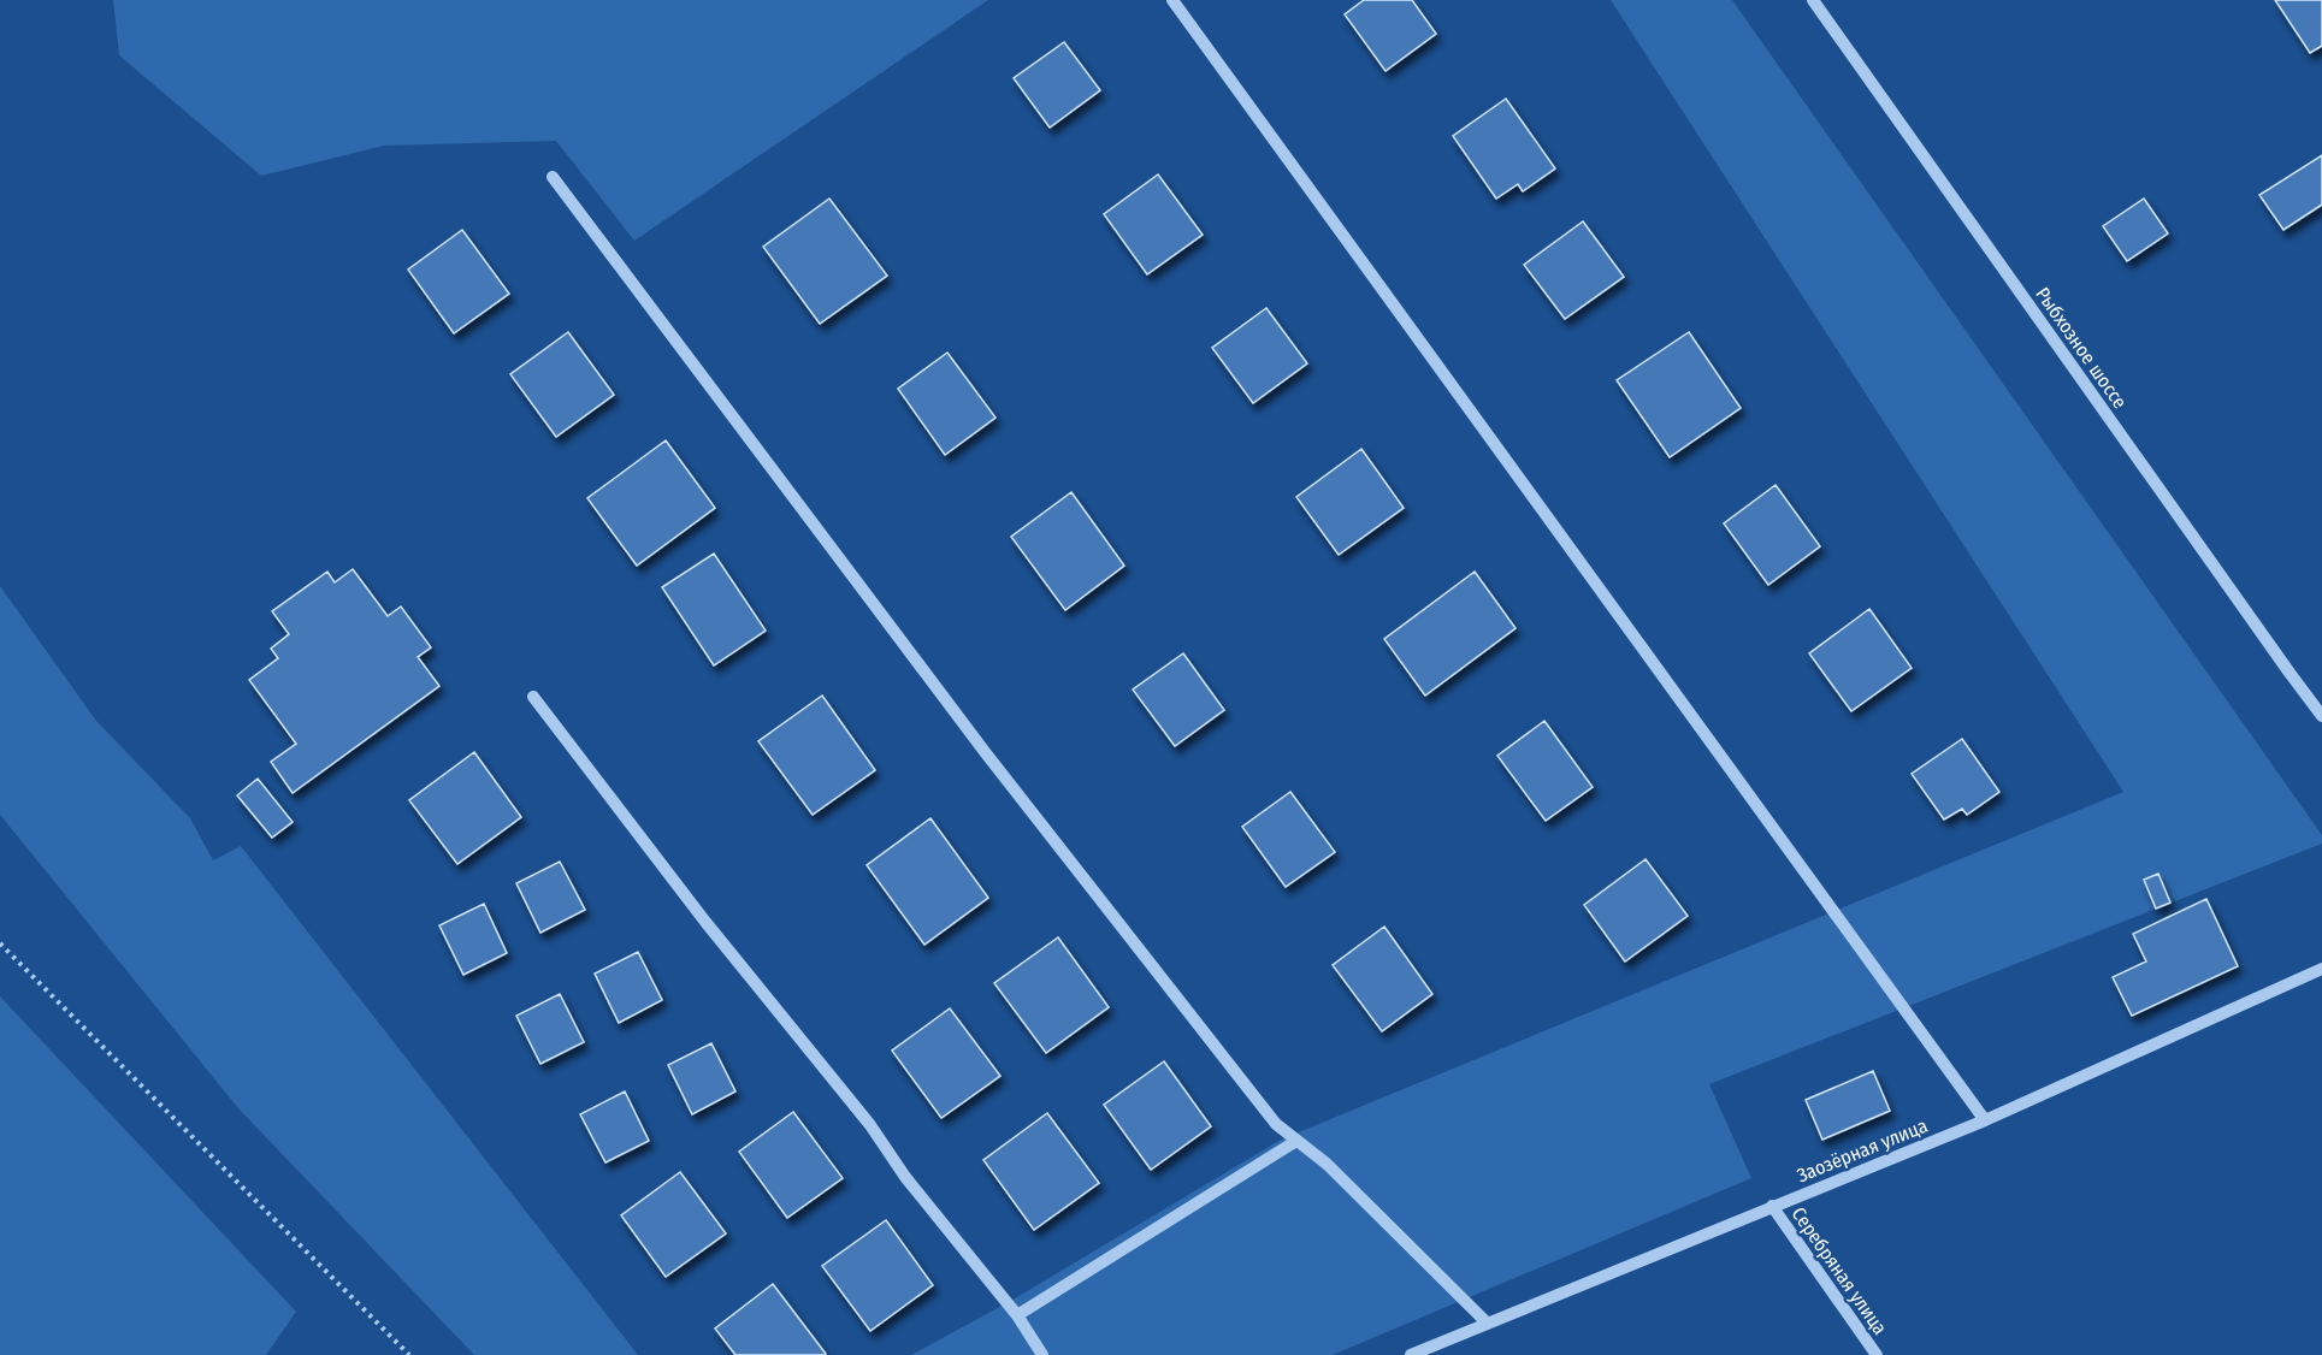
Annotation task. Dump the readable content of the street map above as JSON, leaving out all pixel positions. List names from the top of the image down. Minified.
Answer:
{"streets":{"street":["Рыбхозное шоссе","Заозёрная улица","Серебряная улица"]},"crossings":[["Заозёрная улица","Серебряная улица"]]}
